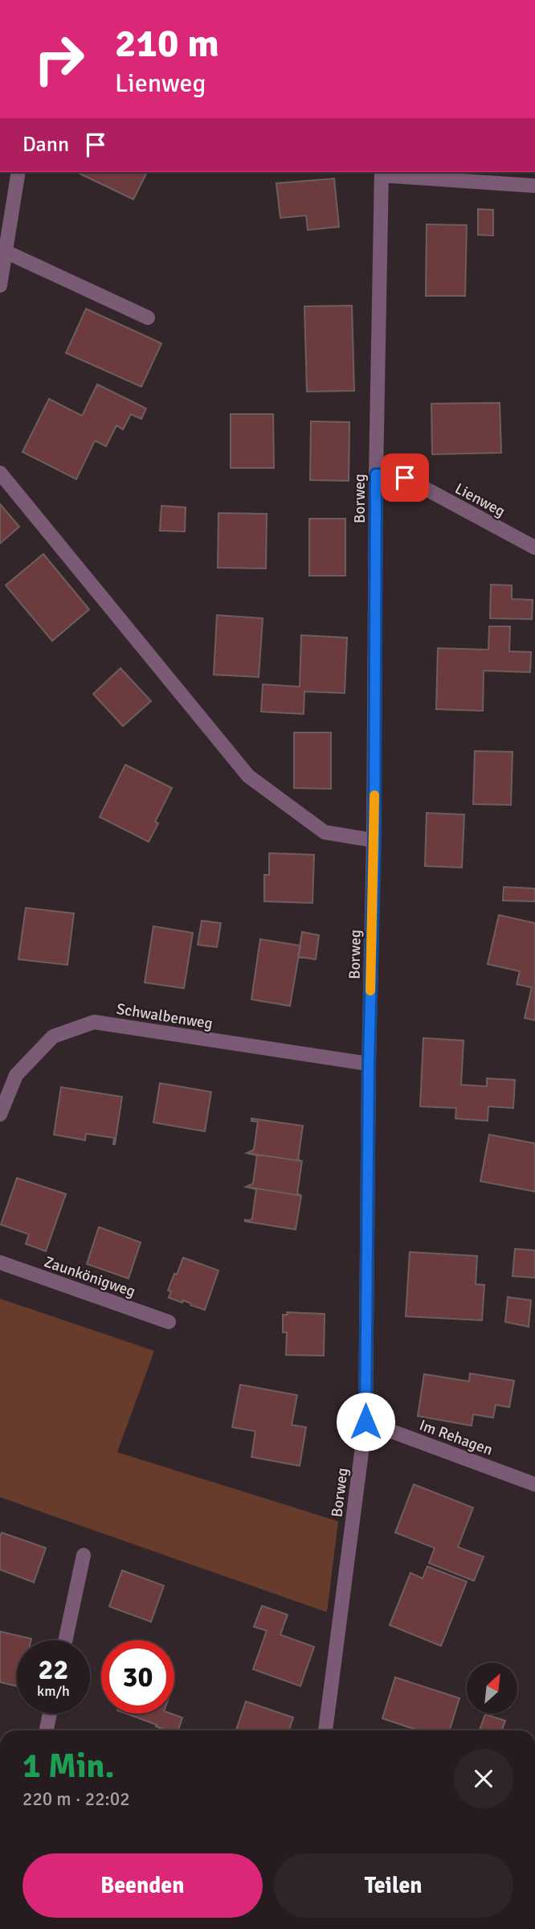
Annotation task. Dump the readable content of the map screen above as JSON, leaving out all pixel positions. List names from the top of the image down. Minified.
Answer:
{"streets":{"street":["Borweg","Lienweg","Schwalbenweg","Zaunkönigweg","Im Rehagen"]},"crossings":[["Borweg","Lienweg"],["Borweg","Schwalbenweg"],["Borweg","Im Rehagen"]],"north":"top right","page":{"turn":["210 m","Lienweg"],"then":"Dann","speed":"22 km/h","limit":"30","heading":["1 Min.","220 m · 22:02"],"buttons":["Beenden","Teilen"]}}
